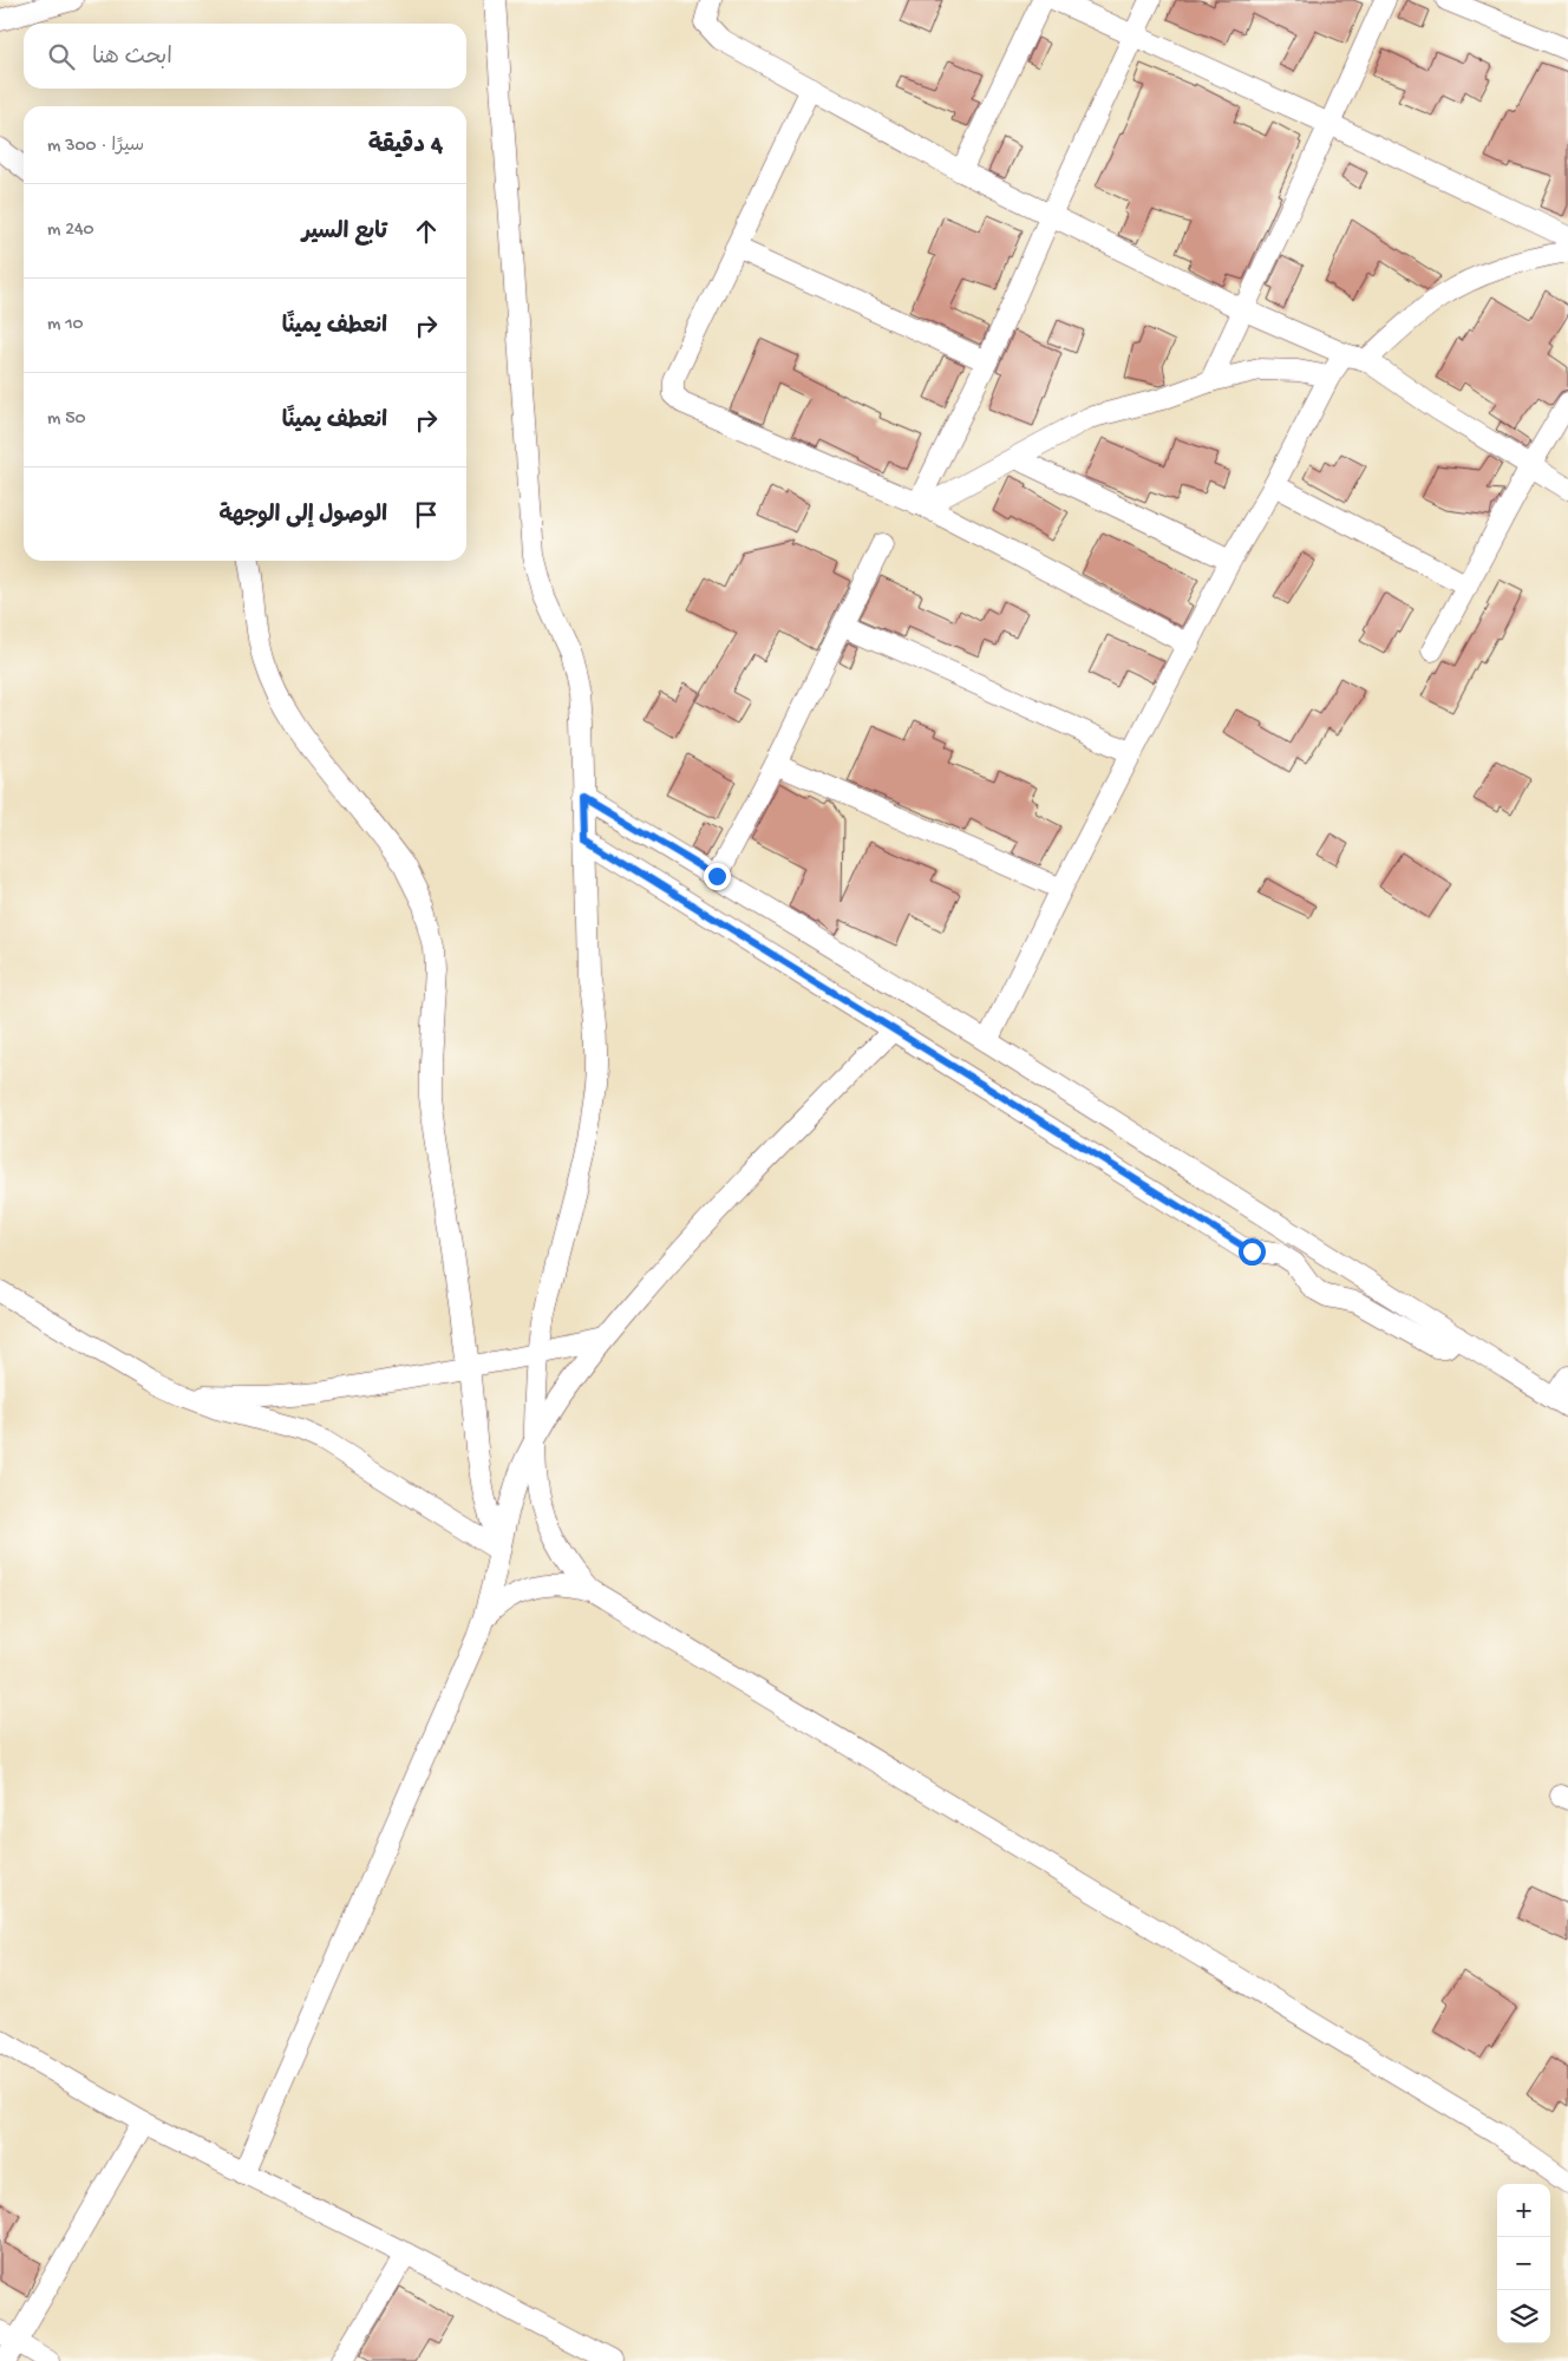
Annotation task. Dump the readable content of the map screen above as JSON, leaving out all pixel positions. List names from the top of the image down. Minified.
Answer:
{"page":{"search":"ابحث هنا","heading":["4 دقيقة","سيرًا · 300 m"],"list":[["تابع السير","240 m"],["انعطف يمينًا","10 m"],["انعطف يمينًا","50 m"],"الوصول إلى الوجهة"],"map_buttons":["+","−"]}}
